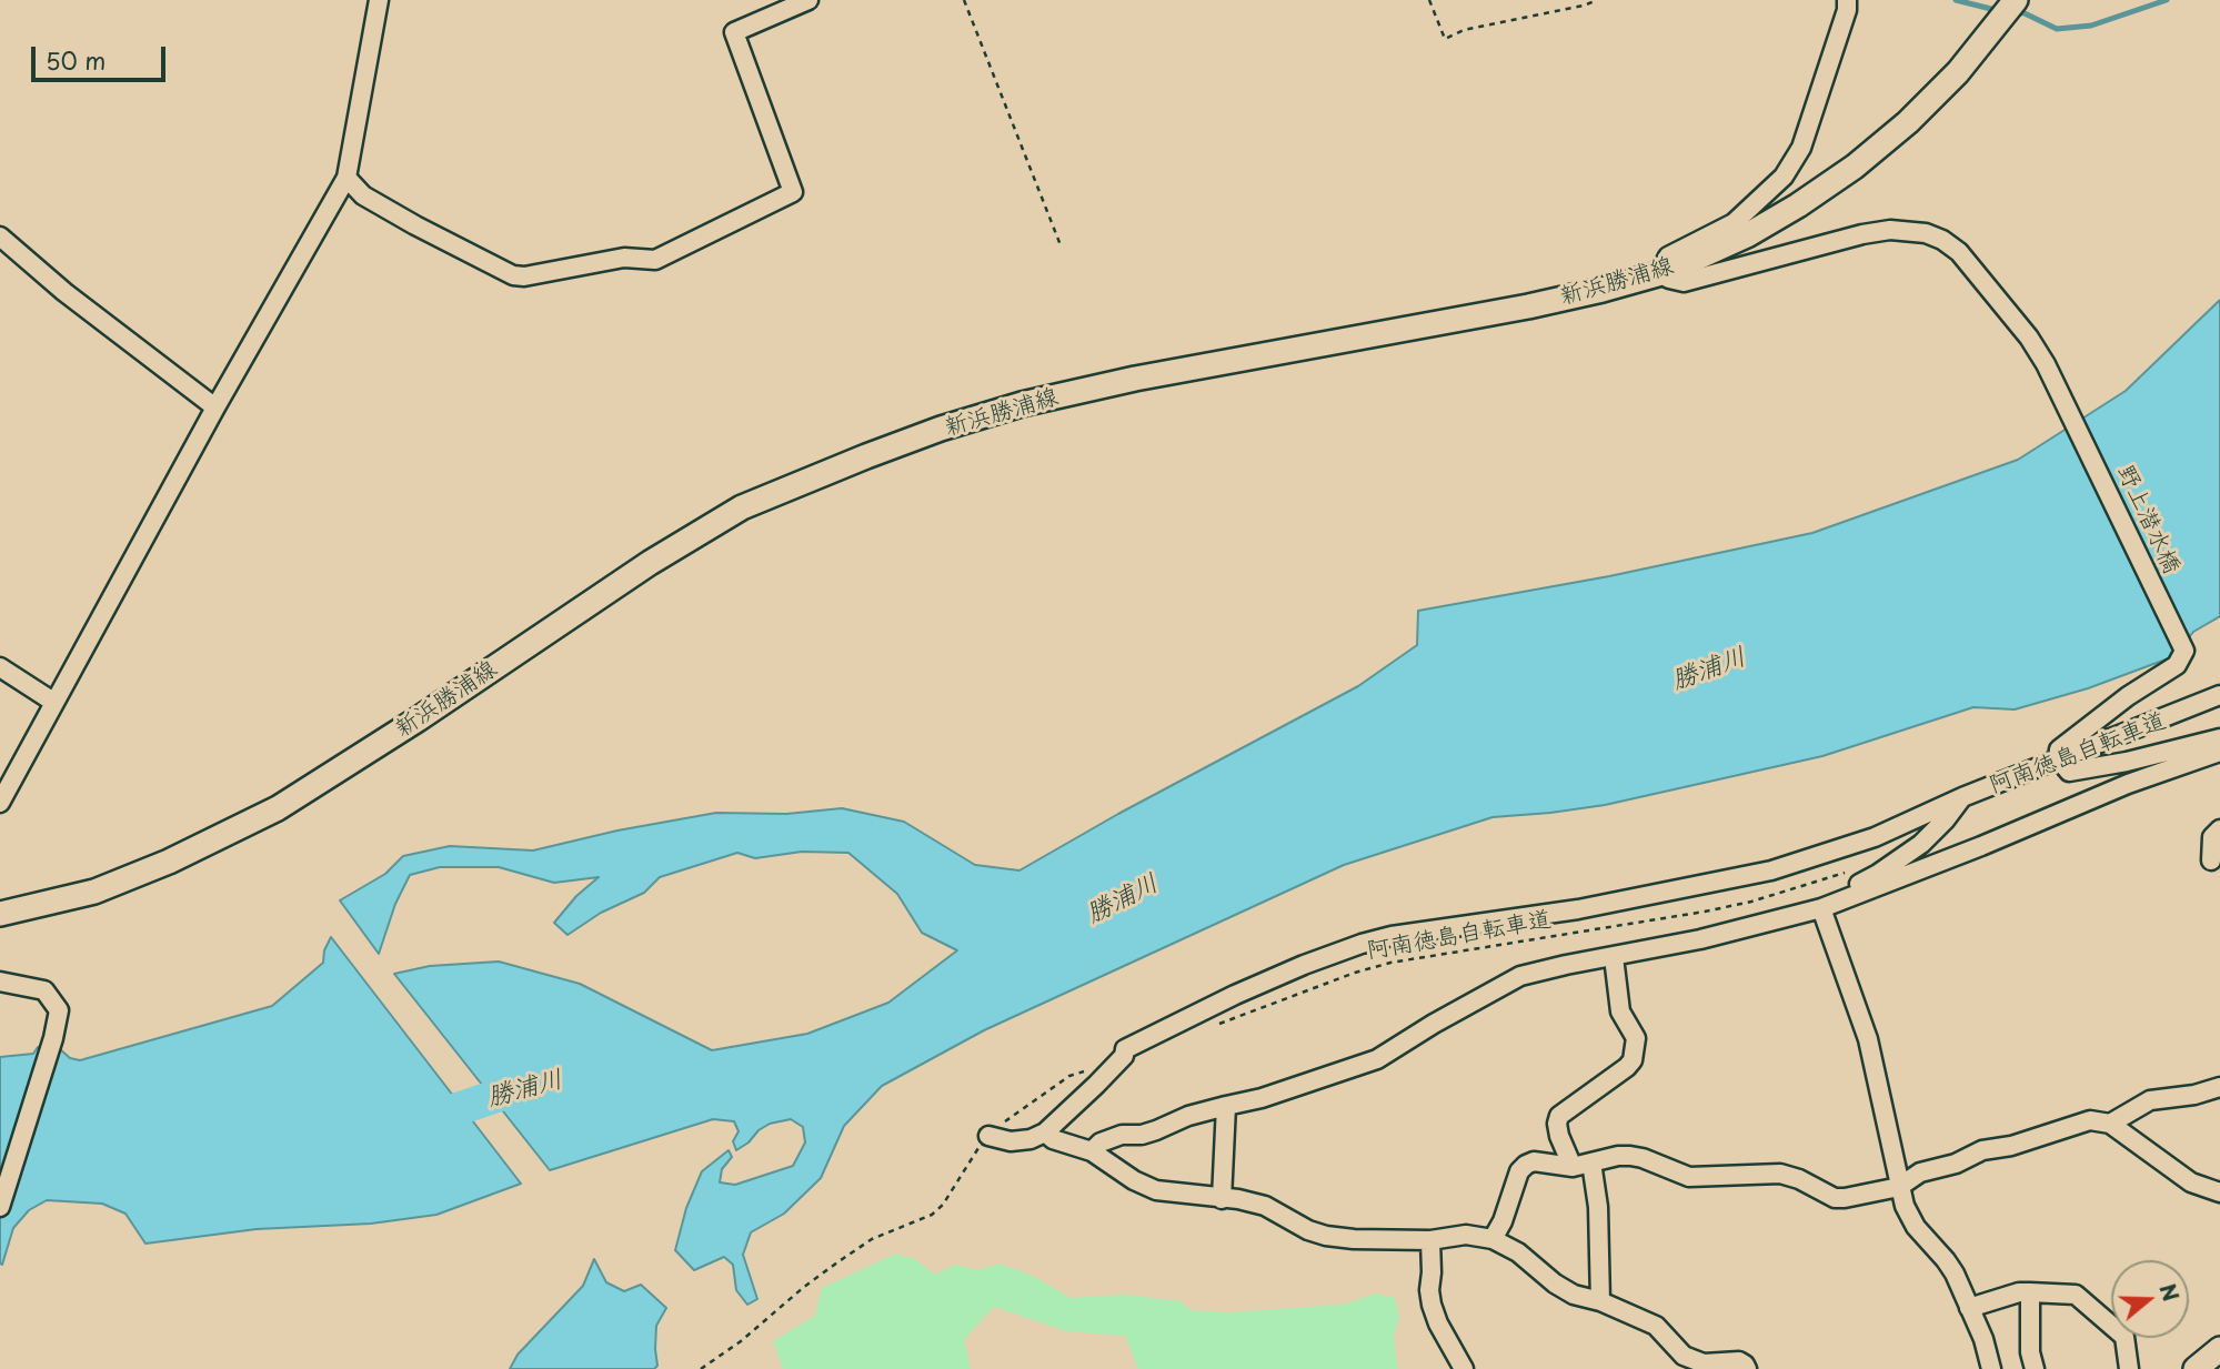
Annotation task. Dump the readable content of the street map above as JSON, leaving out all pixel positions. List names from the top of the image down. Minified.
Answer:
{"streets":{"main road":["新浜勝浦線"],"street":["野上潜水橋"],"path":["阿南徳島自転車道"]},"crossings":[["新浜勝浦線","野上潜水橋"]],"water":["勝浦川"],"scale_bar":"50 m","north":"right"}
